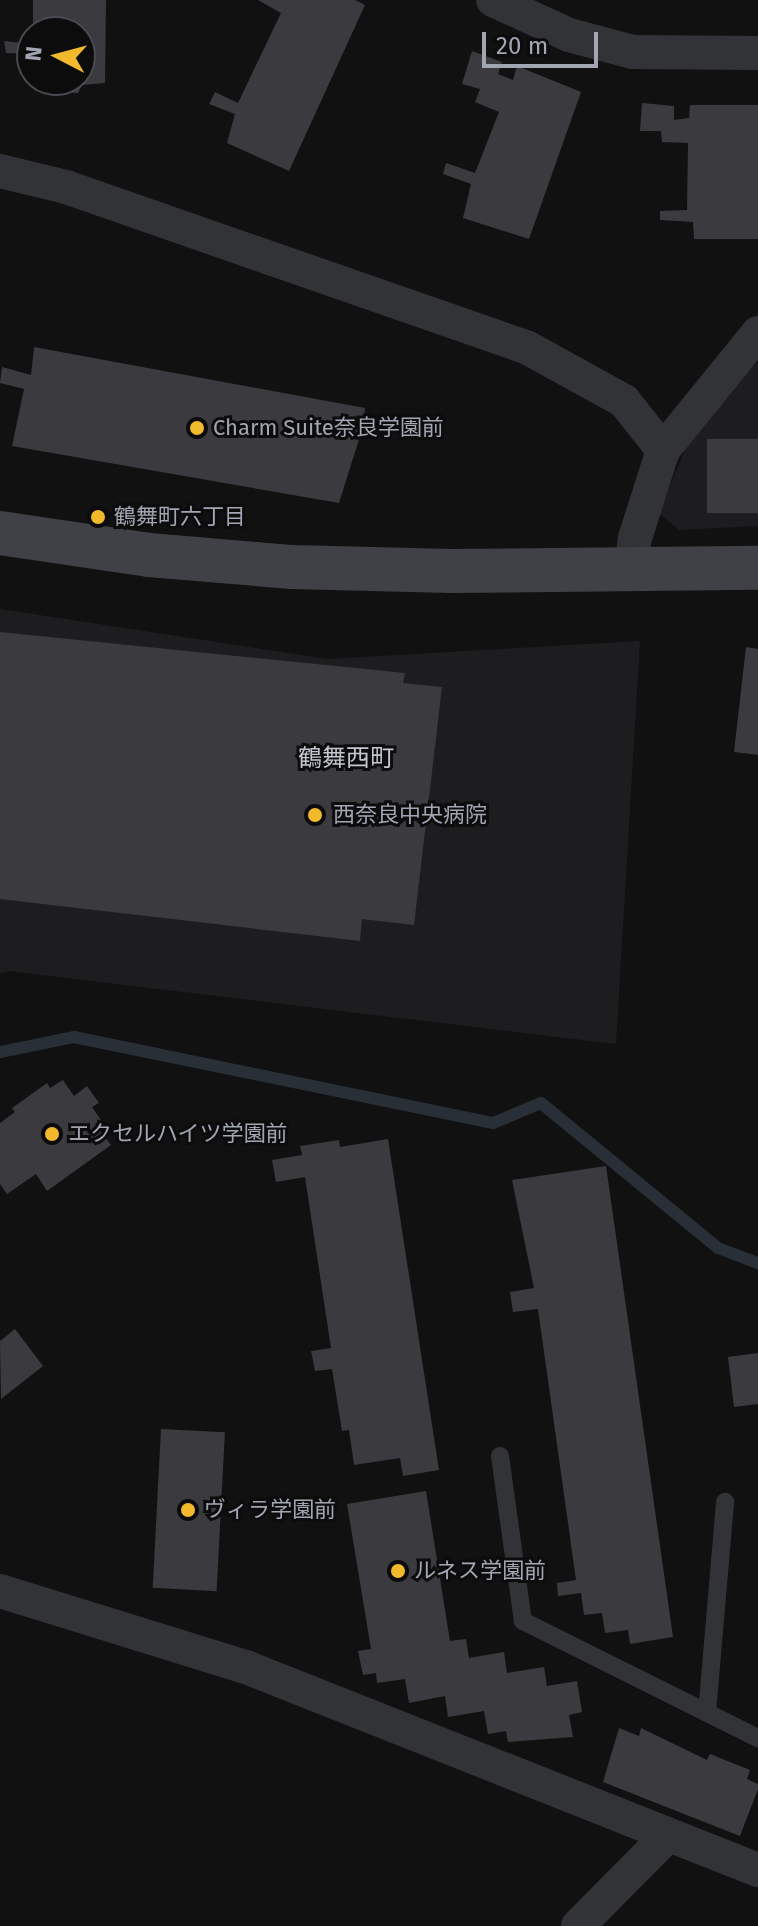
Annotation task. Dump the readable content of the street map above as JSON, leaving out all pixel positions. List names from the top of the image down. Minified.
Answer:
{"districts":["鶴舞西町"],"places":["Charm Suite奈良学園前","鶴舞町六丁目","西奈良中央病院","エクセルハイツ学園前","ヴィラ学園前","ルネス学園前"],"scale_bar":"20 m","north":"left"}
